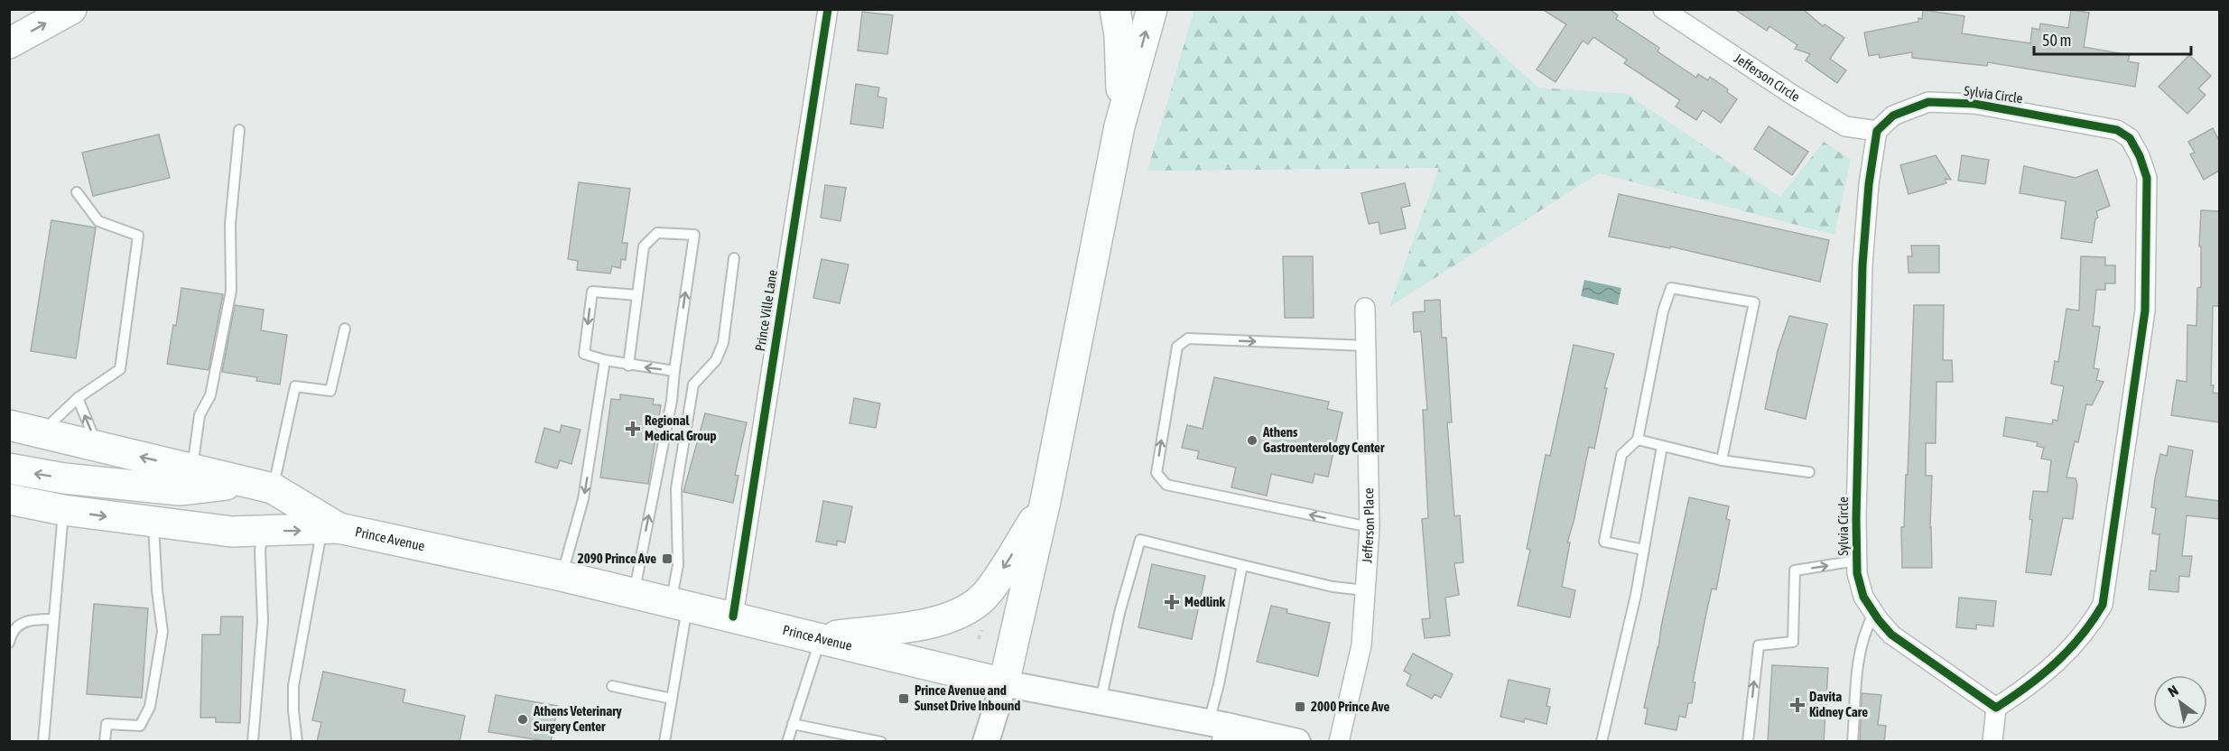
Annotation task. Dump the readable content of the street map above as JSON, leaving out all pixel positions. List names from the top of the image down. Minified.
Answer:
{"streets":{"highway":["Prince Avenue"],"street":["Jefferson Circle","Sylvia Circle","Prince Ville Lane","Jefferson Place"]},"crossings":[["Jefferson Circle","Sylvia Circle"],["Prince Ville Lane","Prince Avenue"]],"places":{"health":["Regional Medical Group","Medlink","Davita Kidney Care"],"other":["Athens Gastroenterology Center","Athens Veterinary Surgery Center"],"transit":["2090 Prince Ave","Prince Avenue and Sunset Drive Inbound","2000 Prince Ave"]},"scale_bar":"50 m","north":"top left"}
